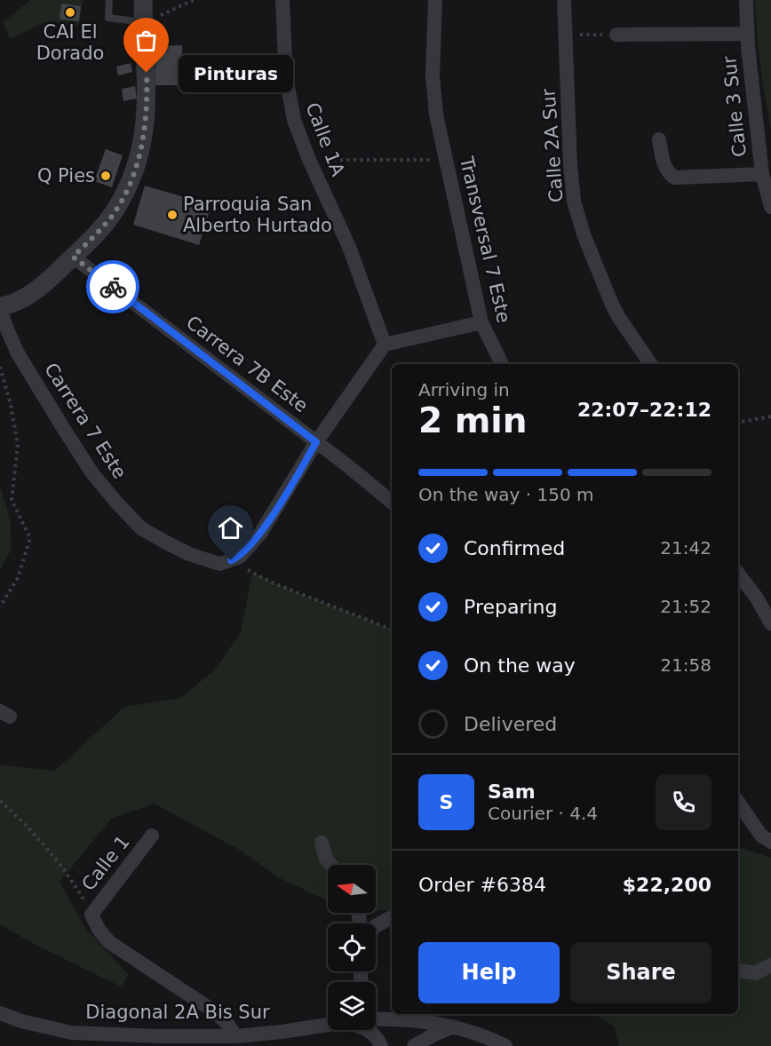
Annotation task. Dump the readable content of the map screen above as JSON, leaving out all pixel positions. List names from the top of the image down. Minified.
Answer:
{"streets":{"street":["Calle 3 Sur","Calle 1A","Calle 2A Sur","Transversal 7 Este","Carrera 7B Este","Carrera 7 Este","Calle 1","Diagonal 2A Bis Sur"]},"places":["CAI El Dorado","Pinturas","Q Pies","Parroquia San Alberto Hurtado"],"north":"left","page":{"bubble":"Pinturas","heading":["2 min","Arriving in","22:07–22:12"],"panel":["Sam","Courier · 4.4","Order #6384","$22,200"],"bar":"On the way · 150 m","list":[["Confirmed","21:42"],["Preparing","21:52"],["On the way","21:58"],"Delivered"],"round":"S","buttons":["Help","Share"]}}
